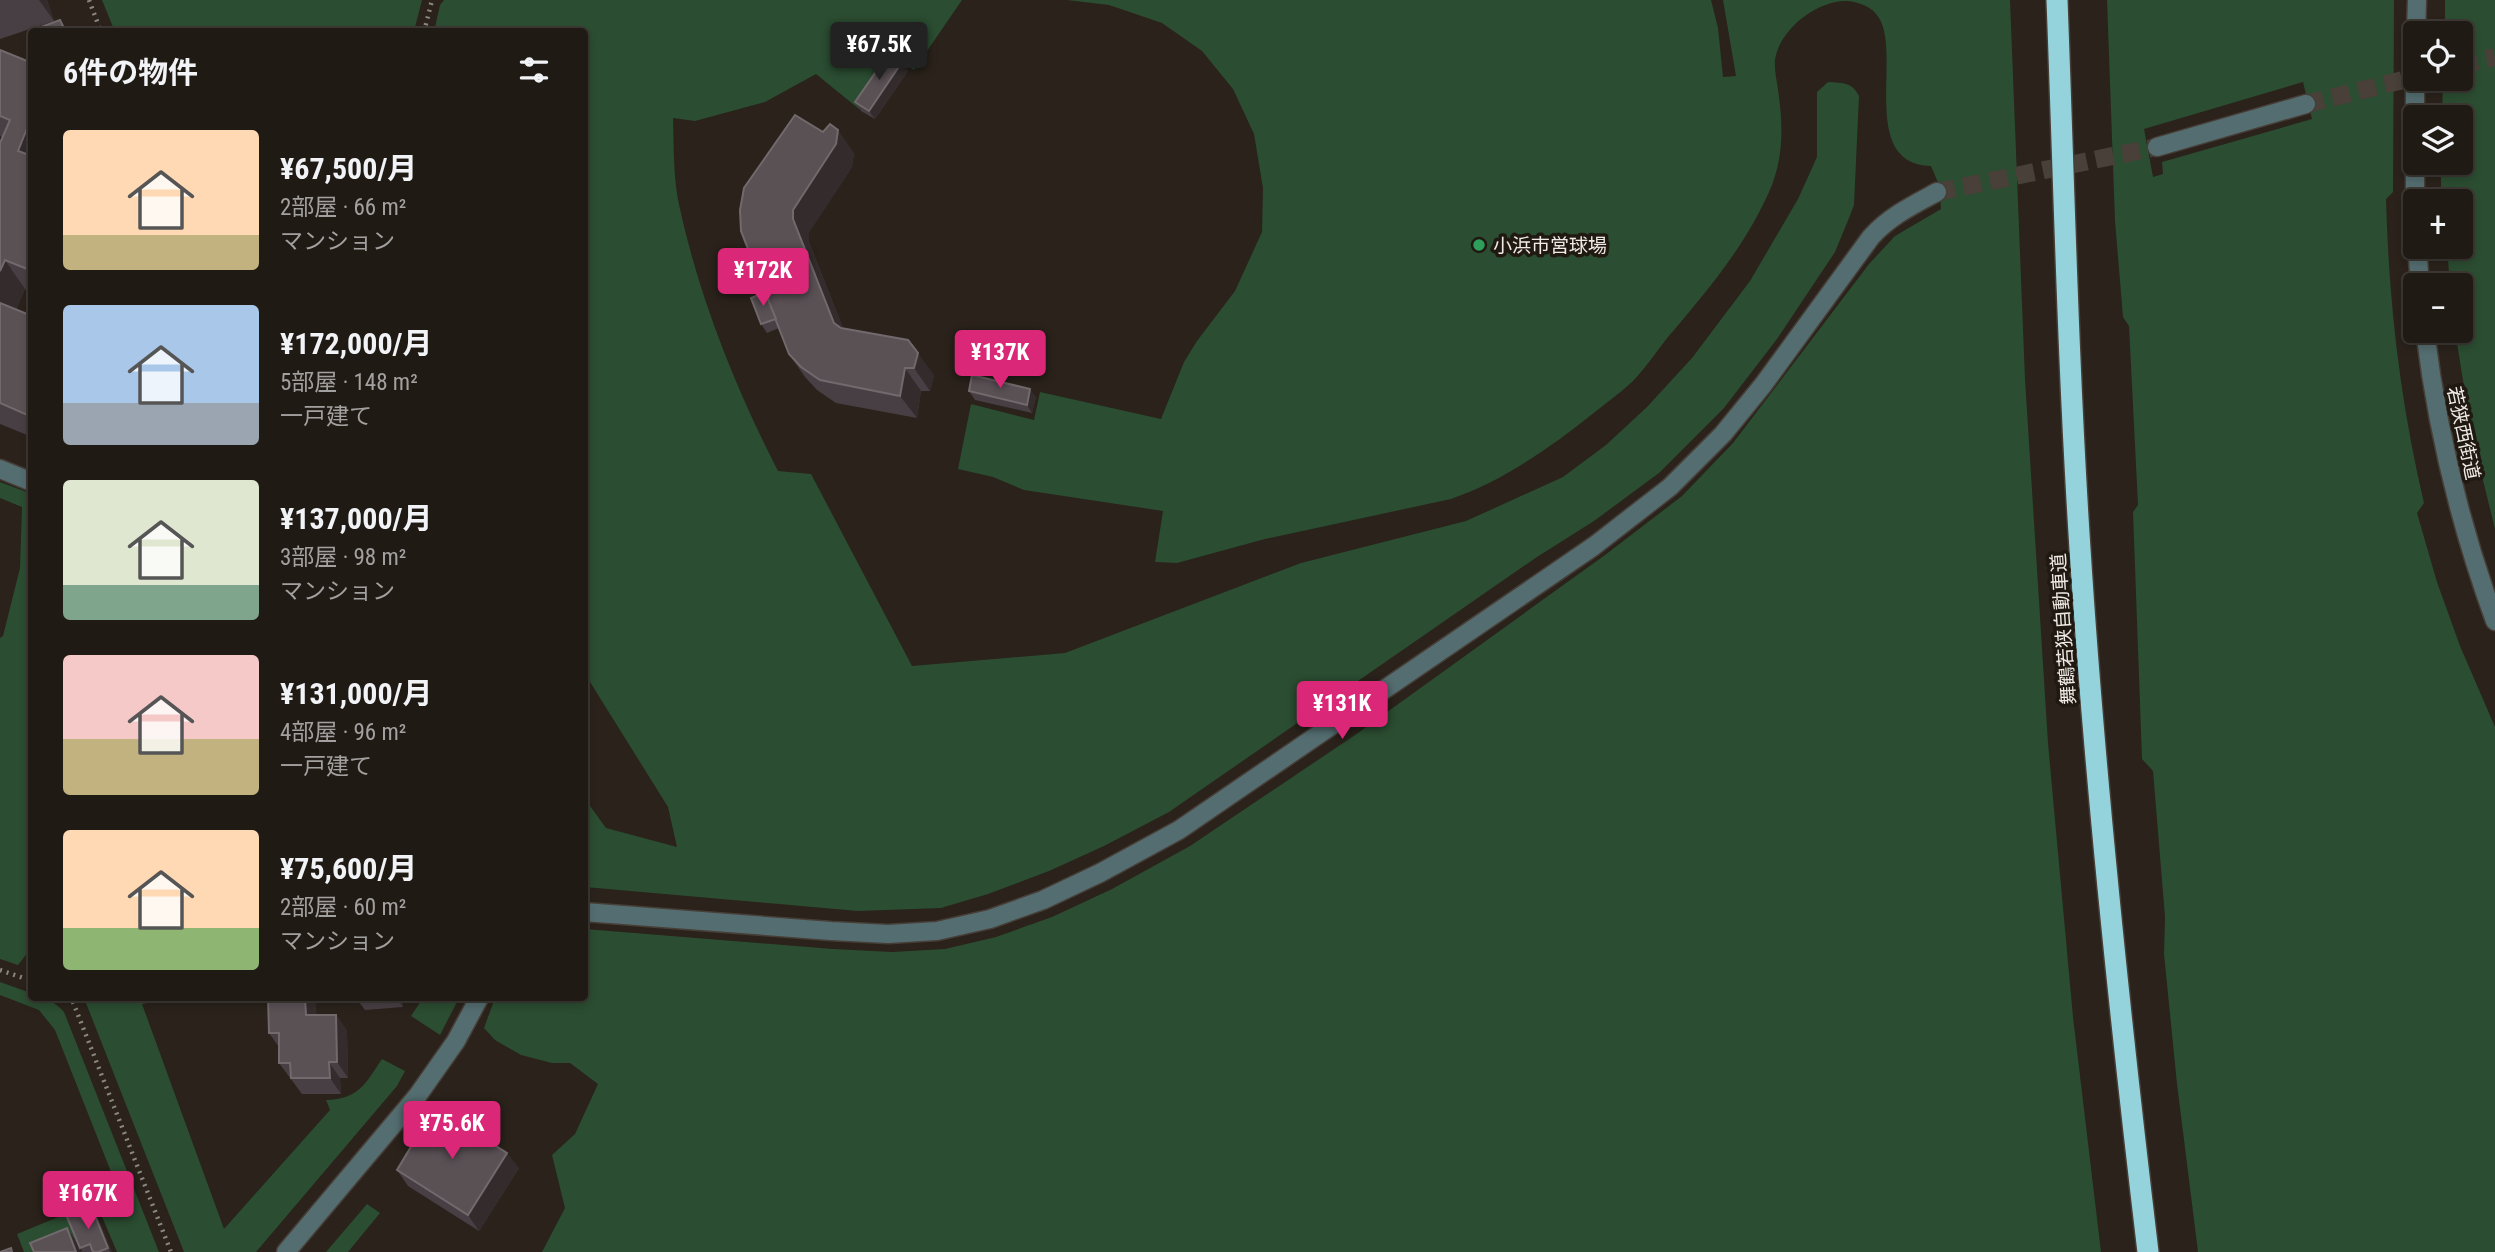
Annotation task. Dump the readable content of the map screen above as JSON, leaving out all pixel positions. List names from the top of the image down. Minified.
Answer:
{"streets":{"highway":["舞鶴若狭自動車道"],"street":["若狭西街道"]},"places":["小浜市営球場"],"page":{"map_buttons":["+","−"],"price":["¥67.5K","¥172K","¥137K","¥131K","¥75.6K","¥167K"],"heading":"6件の物件","list":[{"name":"¥67,500/月","note":"2部屋 · 66 m² · マンション"},{"name":"¥172,000/月","note":"5部屋 · 148 m² · 一戸建て"},{"name":"¥137,000/月","note":"3部屋 · 98 m² · マンション"},{"name":"¥131,000/月","note":"4部屋 · 96 m² · 一戸建て"},{"name":"¥75,600/月","note":"2部屋 · 60 m² · マンション"}]}}
